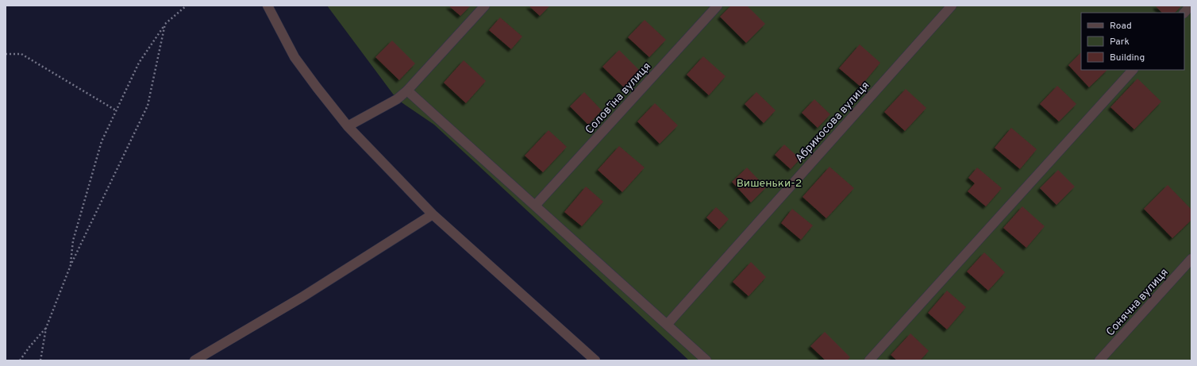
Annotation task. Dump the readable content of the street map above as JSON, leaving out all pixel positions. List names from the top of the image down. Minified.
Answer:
{"streets":{"street":["Соловʼїна вулиця","Абрикосова вулиця","Сонячна вулиця"]},"parks":["Вишеньки-2"],"legend":["Road","Park","Building"]}
